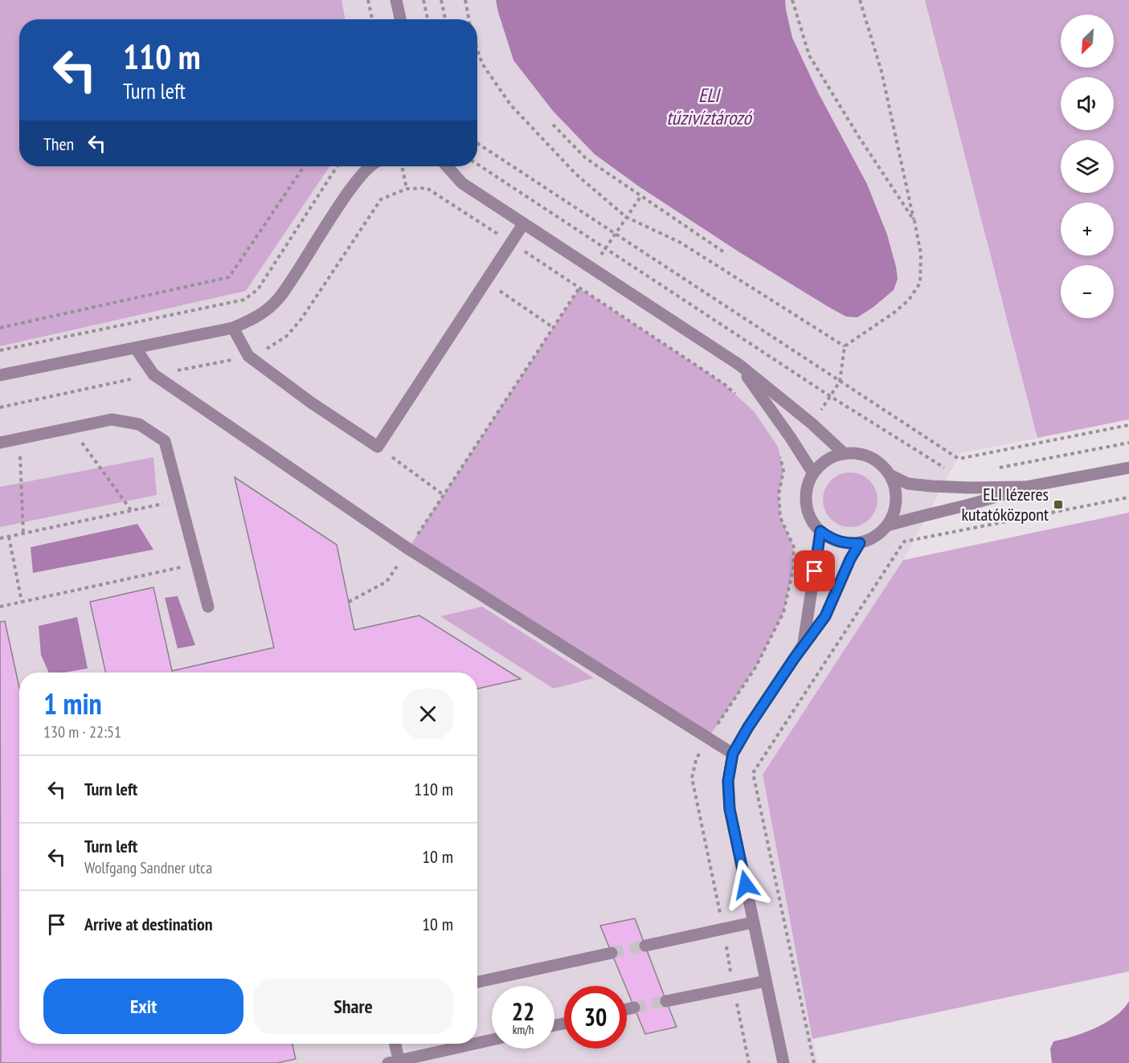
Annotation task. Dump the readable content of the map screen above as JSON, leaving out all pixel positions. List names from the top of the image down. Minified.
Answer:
{"water":["ELI tűzivíztározó"],"places":{"transit":["ELI lézeres kutatóközpont"]},"north":"bottom left","page":{"map_buttons":["+","−"],"turn":["110 m","Turn left"],"then":"Then","heading":["1 min","130 m · 22:51"],"list":[{"name":"Turn left","value":"110 m"},{"name":"Turn left","note":"Wolfgang Sandner utca","value":"10 m"},{"name":"Arrive at destination","value":"10 m"}],"buttons":["Exit","Share"],"speed":"22 km/h","limit":"30"}}
